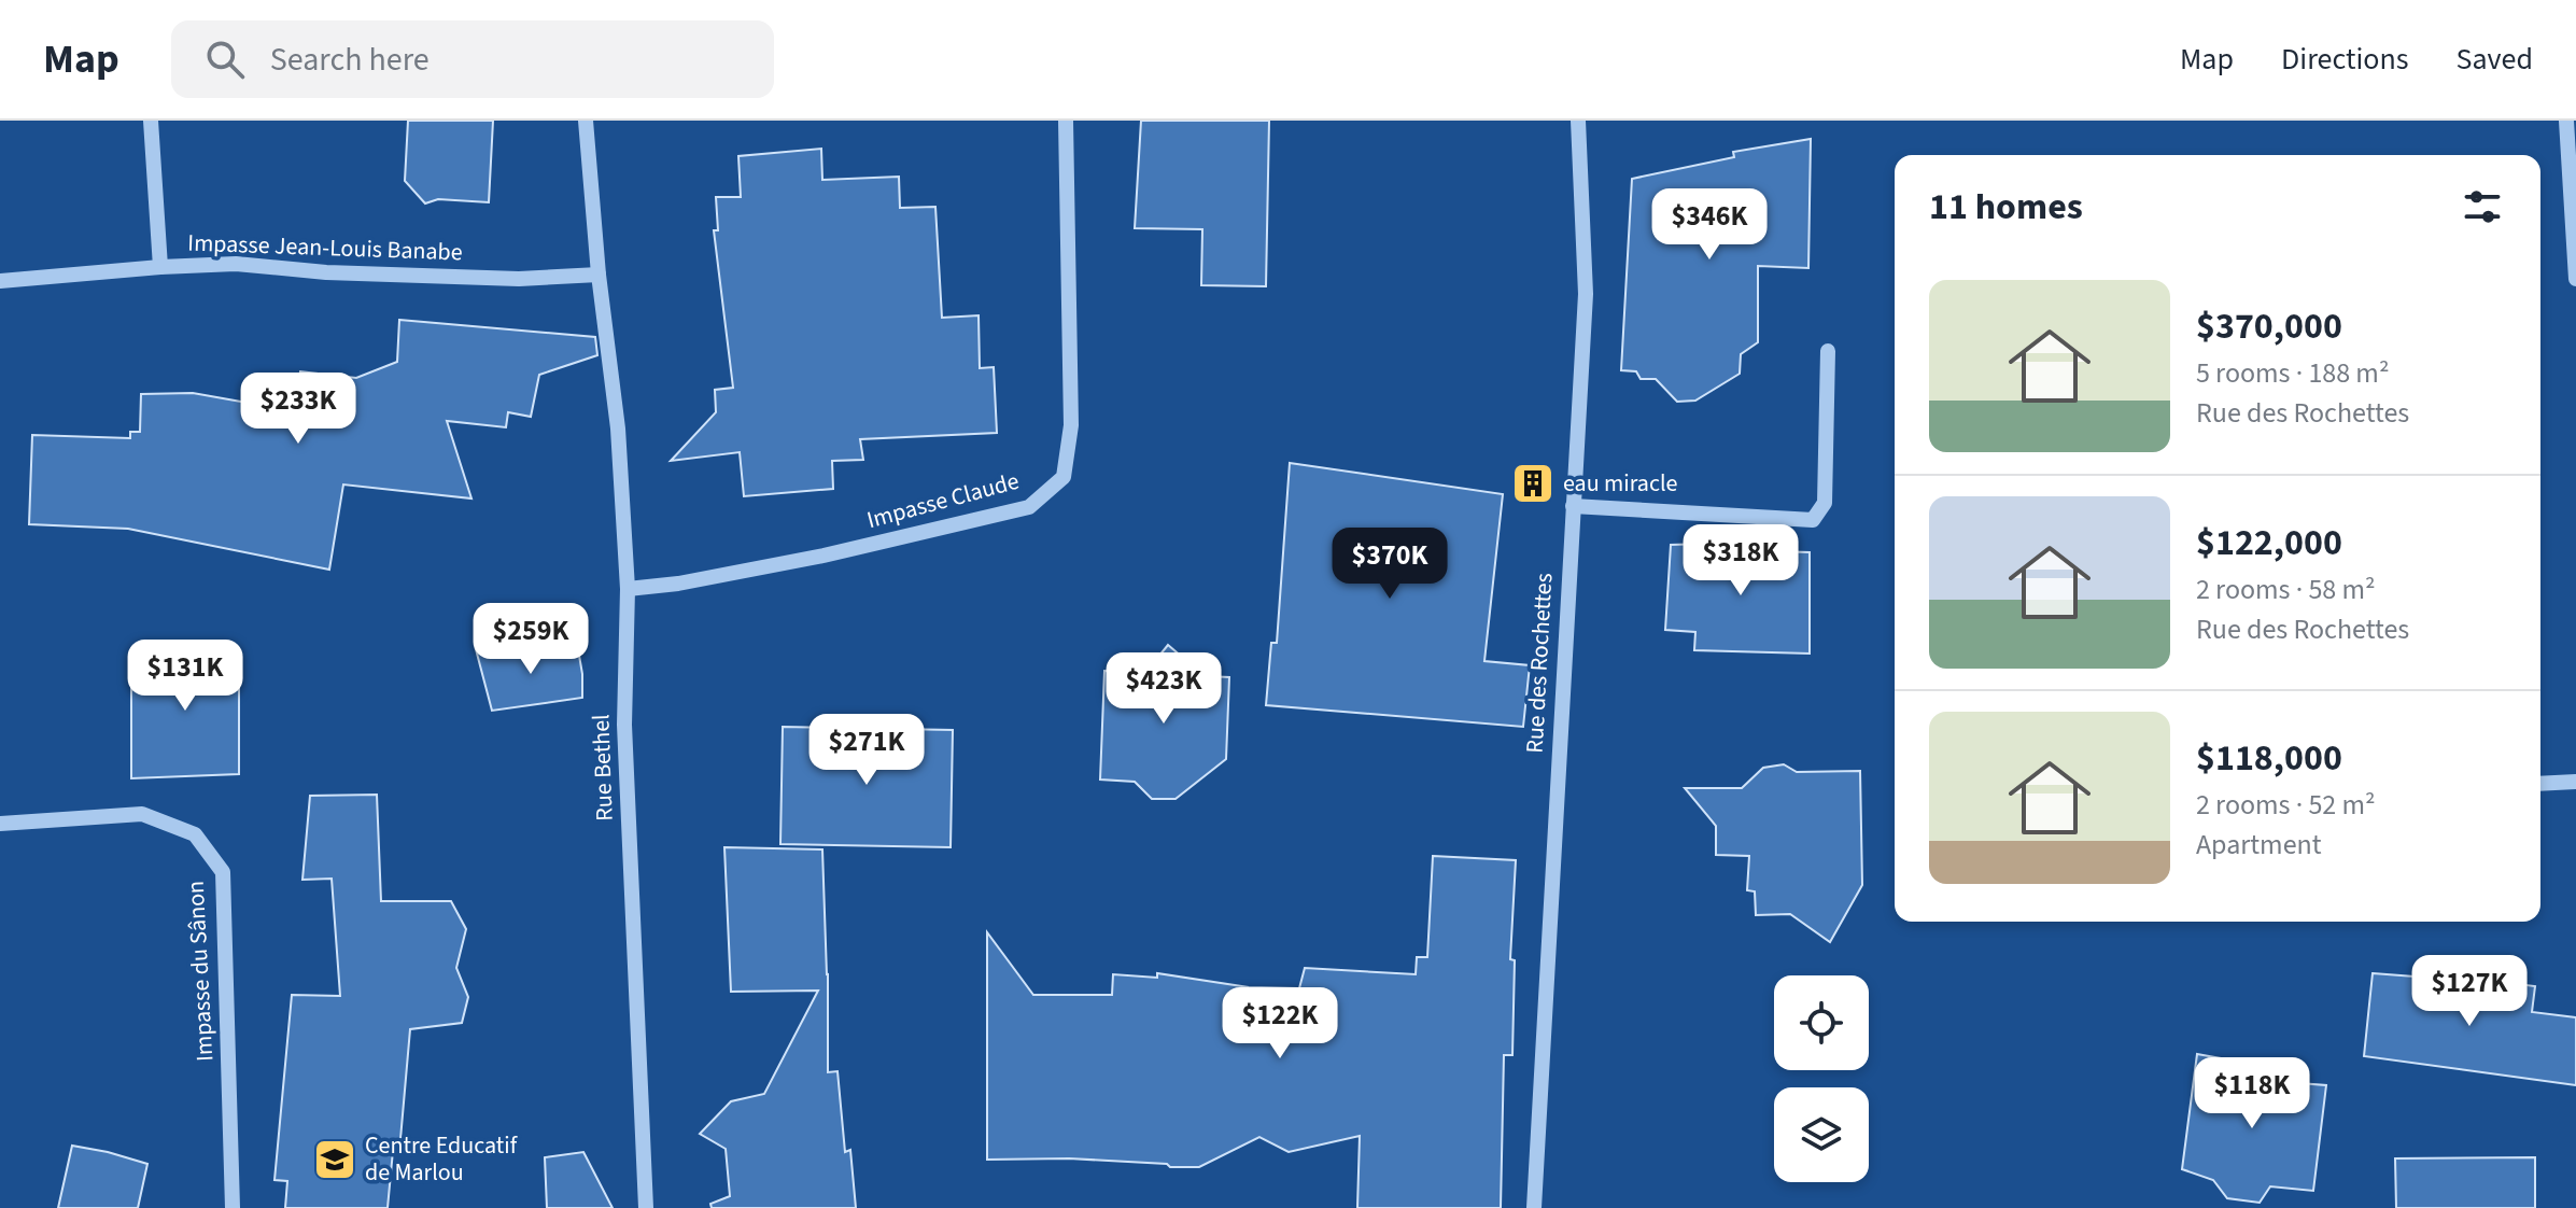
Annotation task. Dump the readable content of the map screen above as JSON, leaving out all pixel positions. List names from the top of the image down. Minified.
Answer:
{"streets":{"street":["Impasse Jean-Louis Banabe","Impasse Claude","Rue des Rochettes","Rue Bethel","Impasse du Sânon"]},"crossings":[["Impasse Jean-Louis Banabe","Rue Bethel"],["Impasse Claude","Rue Bethel"]],"places":{"building":["eau miracle"],"school or university":["Centre Educatif de Marlou"]},"page":{"header":"Map","search":"Search here","nav":["Map","Directions","Saved"],"heading":"11 homes","price":["$346K","$233K","$318K","$370K","$259K","$131K","$423K","$271K","$127K","$122K","$118K"],"list":[{"name":"$370,000","note":"5 rooms · 188 m² · Rue des Rochettes"},{"name":"$122,000","note":"2 rooms · 58 m² · Rue des Rochettes"},{"name":"$118,000","note":"2 rooms · 52 m² · Apartment"}]}}
